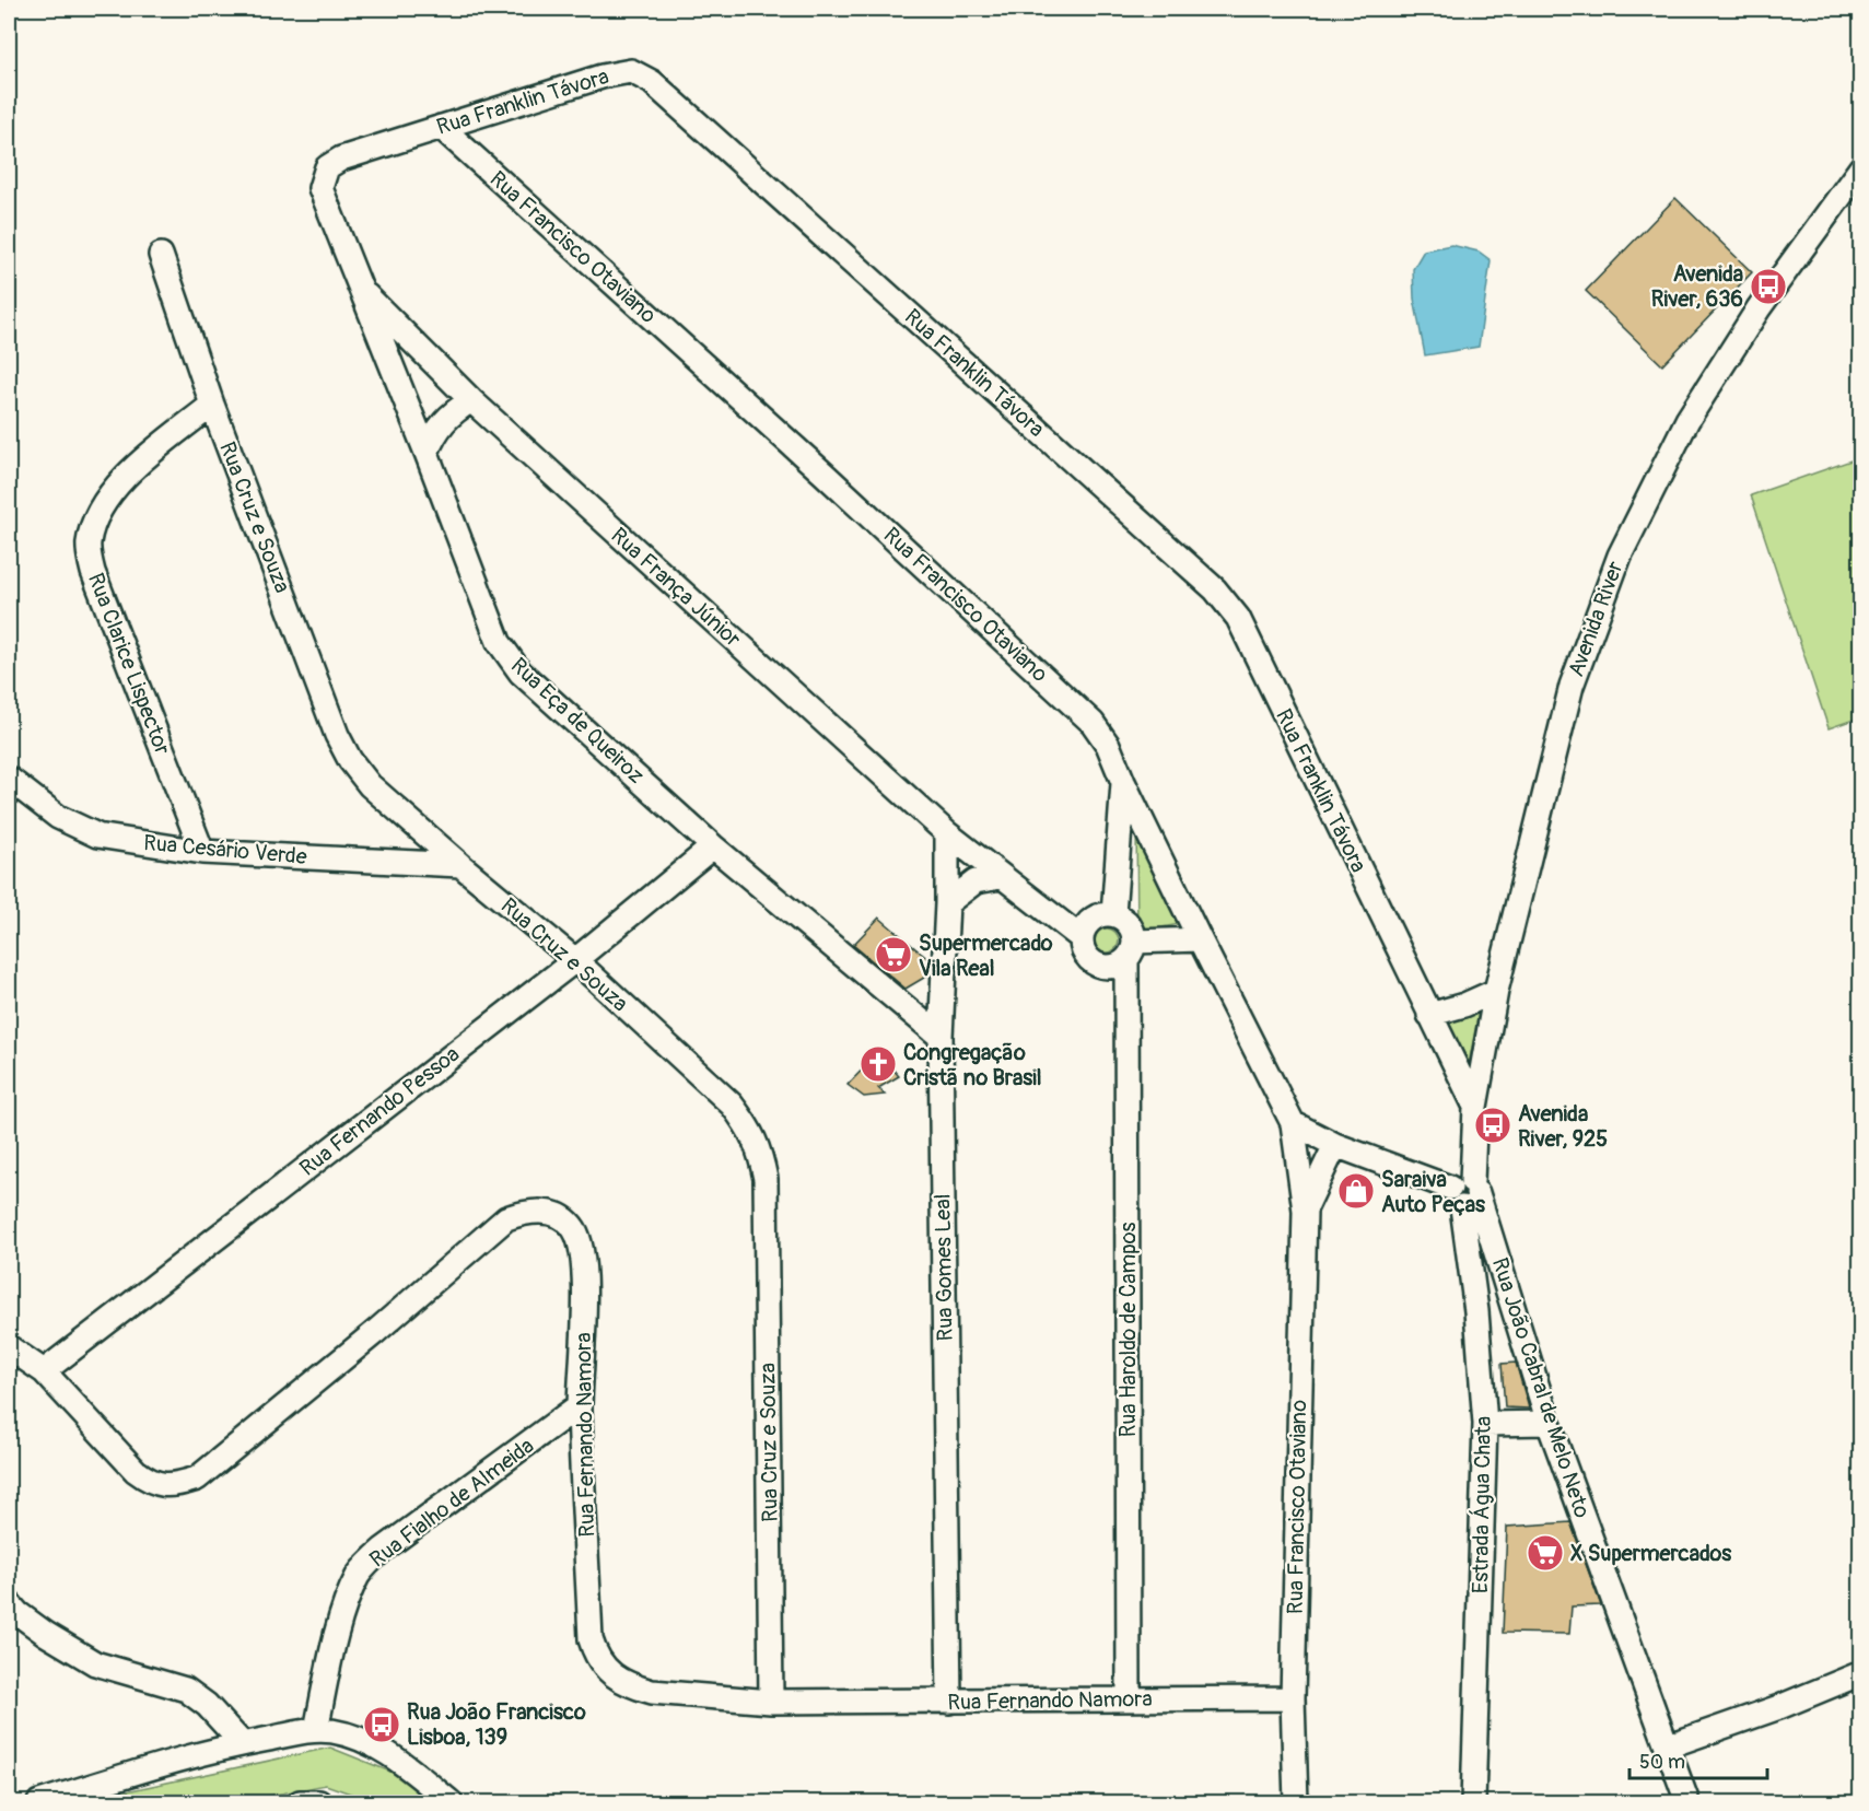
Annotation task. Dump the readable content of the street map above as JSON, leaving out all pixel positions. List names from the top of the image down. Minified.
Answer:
{"streets":{"street":["Rua Franklin Távora","Rua Francisco Otaviano","Rua Cruz e Souza","Rua França Júnior","Avenida River","Rua Clarice Lispector","Rua Eça de Queiroz","Rua Cesário Verde","Rua Fernando Pessoa","Rua Gomes Leal","Rua Haroldo de Campos","Rua João Cabral de Melo Neto","Rua Fernando Namora","Rua Fialho de Almeida","Estrada Água Chata"]},"crossings":[["Rua Franklin Távora","Rua Francisco Otaviano"],["Rua Franklin Távora","Avenida River"],["Rua Franklin Távora","Rua Eça de Queiroz"],["Rua Francisco Otaviano","Rua Fernando Namora"],["Rua Cruz e Souza","Rua Clarice Lispector"],["Rua Cruz e Souza","Rua Cesário Verde"],["Rua Cruz e Souza","Rua Fernando Pessoa"],["Rua Cruz e Souza","Rua Fernando Namora"],["Rua França Júnior","Rua Eça de Queiroz"],["Rua França Júnior","Rua Gomes Leal"],["Rua França Júnior","Rua Haroldo de Campos"],["Avenida River","Rua João Cabral de Melo Neto"],["Avenida River","Estrada Água Chata"],["Rua Clarice Lispector","Rua Cesário Verde"],["Rua Eça de Queiroz","Rua Fernando Pessoa"],["Rua Eça de Queiroz","Rua Gomes Leal"],["Rua Fernando Pessoa","Rua Fernando Namora"],["Rua Gomes Leal","Rua Fernando Namora"],["Rua Haroldo de Campos","Rua Fernando Namora"],["Rua João Cabral de Melo Neto","Estrada Água Chata"],["Rua Fernando Namora","Rua Fialho de Almeida"]],"places":{"bus stop":["Avenida River, 636","Avenida River, 925","Rua João Francisco Lisboa, 139"],"supermarket":["Supermercado Vila Real","X Supermercados"],"church":["Congregação Cristã no Brasil"],"shop":["Saraiva Auto Peças"]},"scale_bar":"50 m"}
